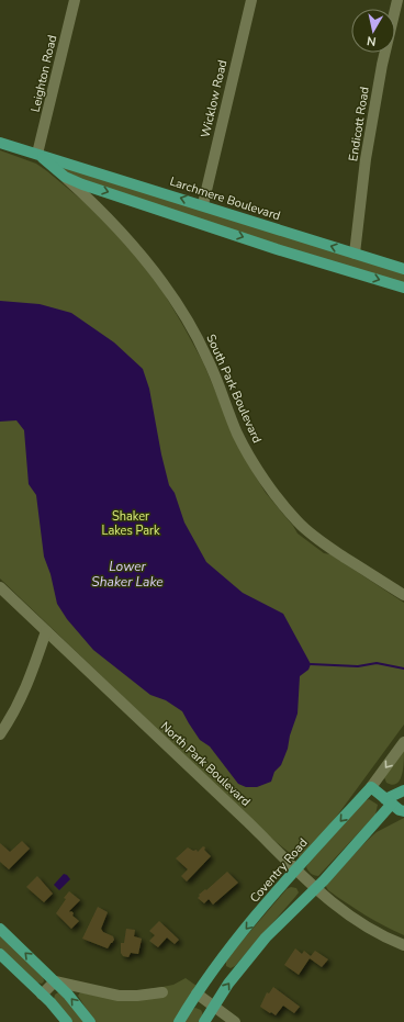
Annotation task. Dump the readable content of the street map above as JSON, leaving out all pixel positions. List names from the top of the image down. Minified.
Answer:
{"streets":{"main road":["Larchmere Boulevard","South Park Boulevard","Coventry Road"],"street":["Leighton Road","Wicklow Road","Endicott Road","North Park Boulevard"]},"crossings":[["Leighton Road","Larchmere Boulevard"],["Leighton Road","South Park Boulevard"],["Wicklow Road","Larchmere Boulevard"],["Endicott Road","Larchmere Boulevard"],["Larchmere Boulevard","South Park Boulevard"],["North Park Boulevard","Coventry Road"]],"water":["Lower Shaker Lake"],"parks":["Shaker Lakes Park"],"north":"bottom"}
